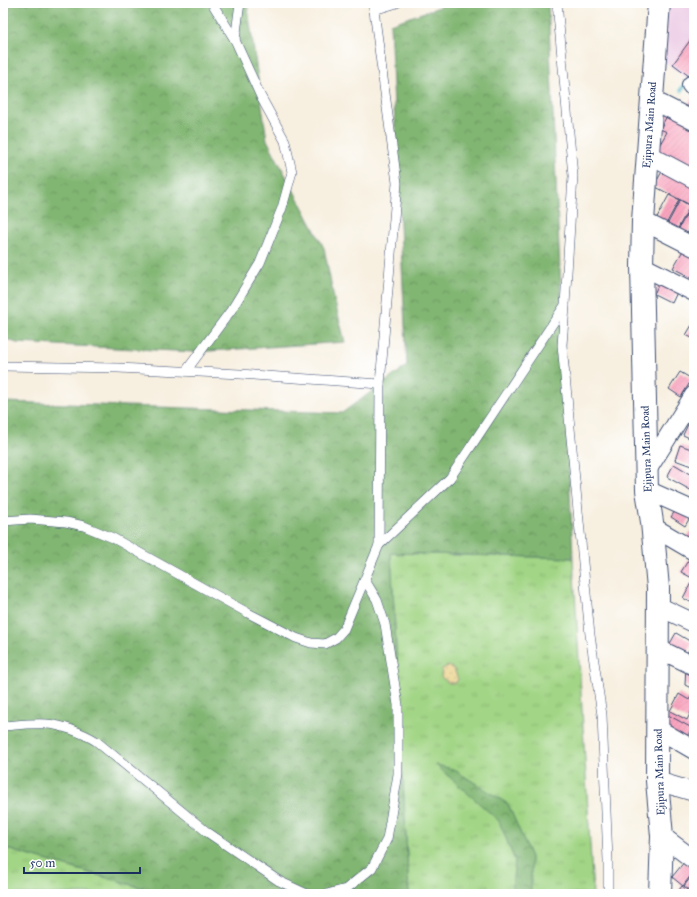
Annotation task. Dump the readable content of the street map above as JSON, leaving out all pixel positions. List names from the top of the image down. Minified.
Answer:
{"streets":{"street":["Ejipura Main Road"]},"scale_bar":"50 m"}
